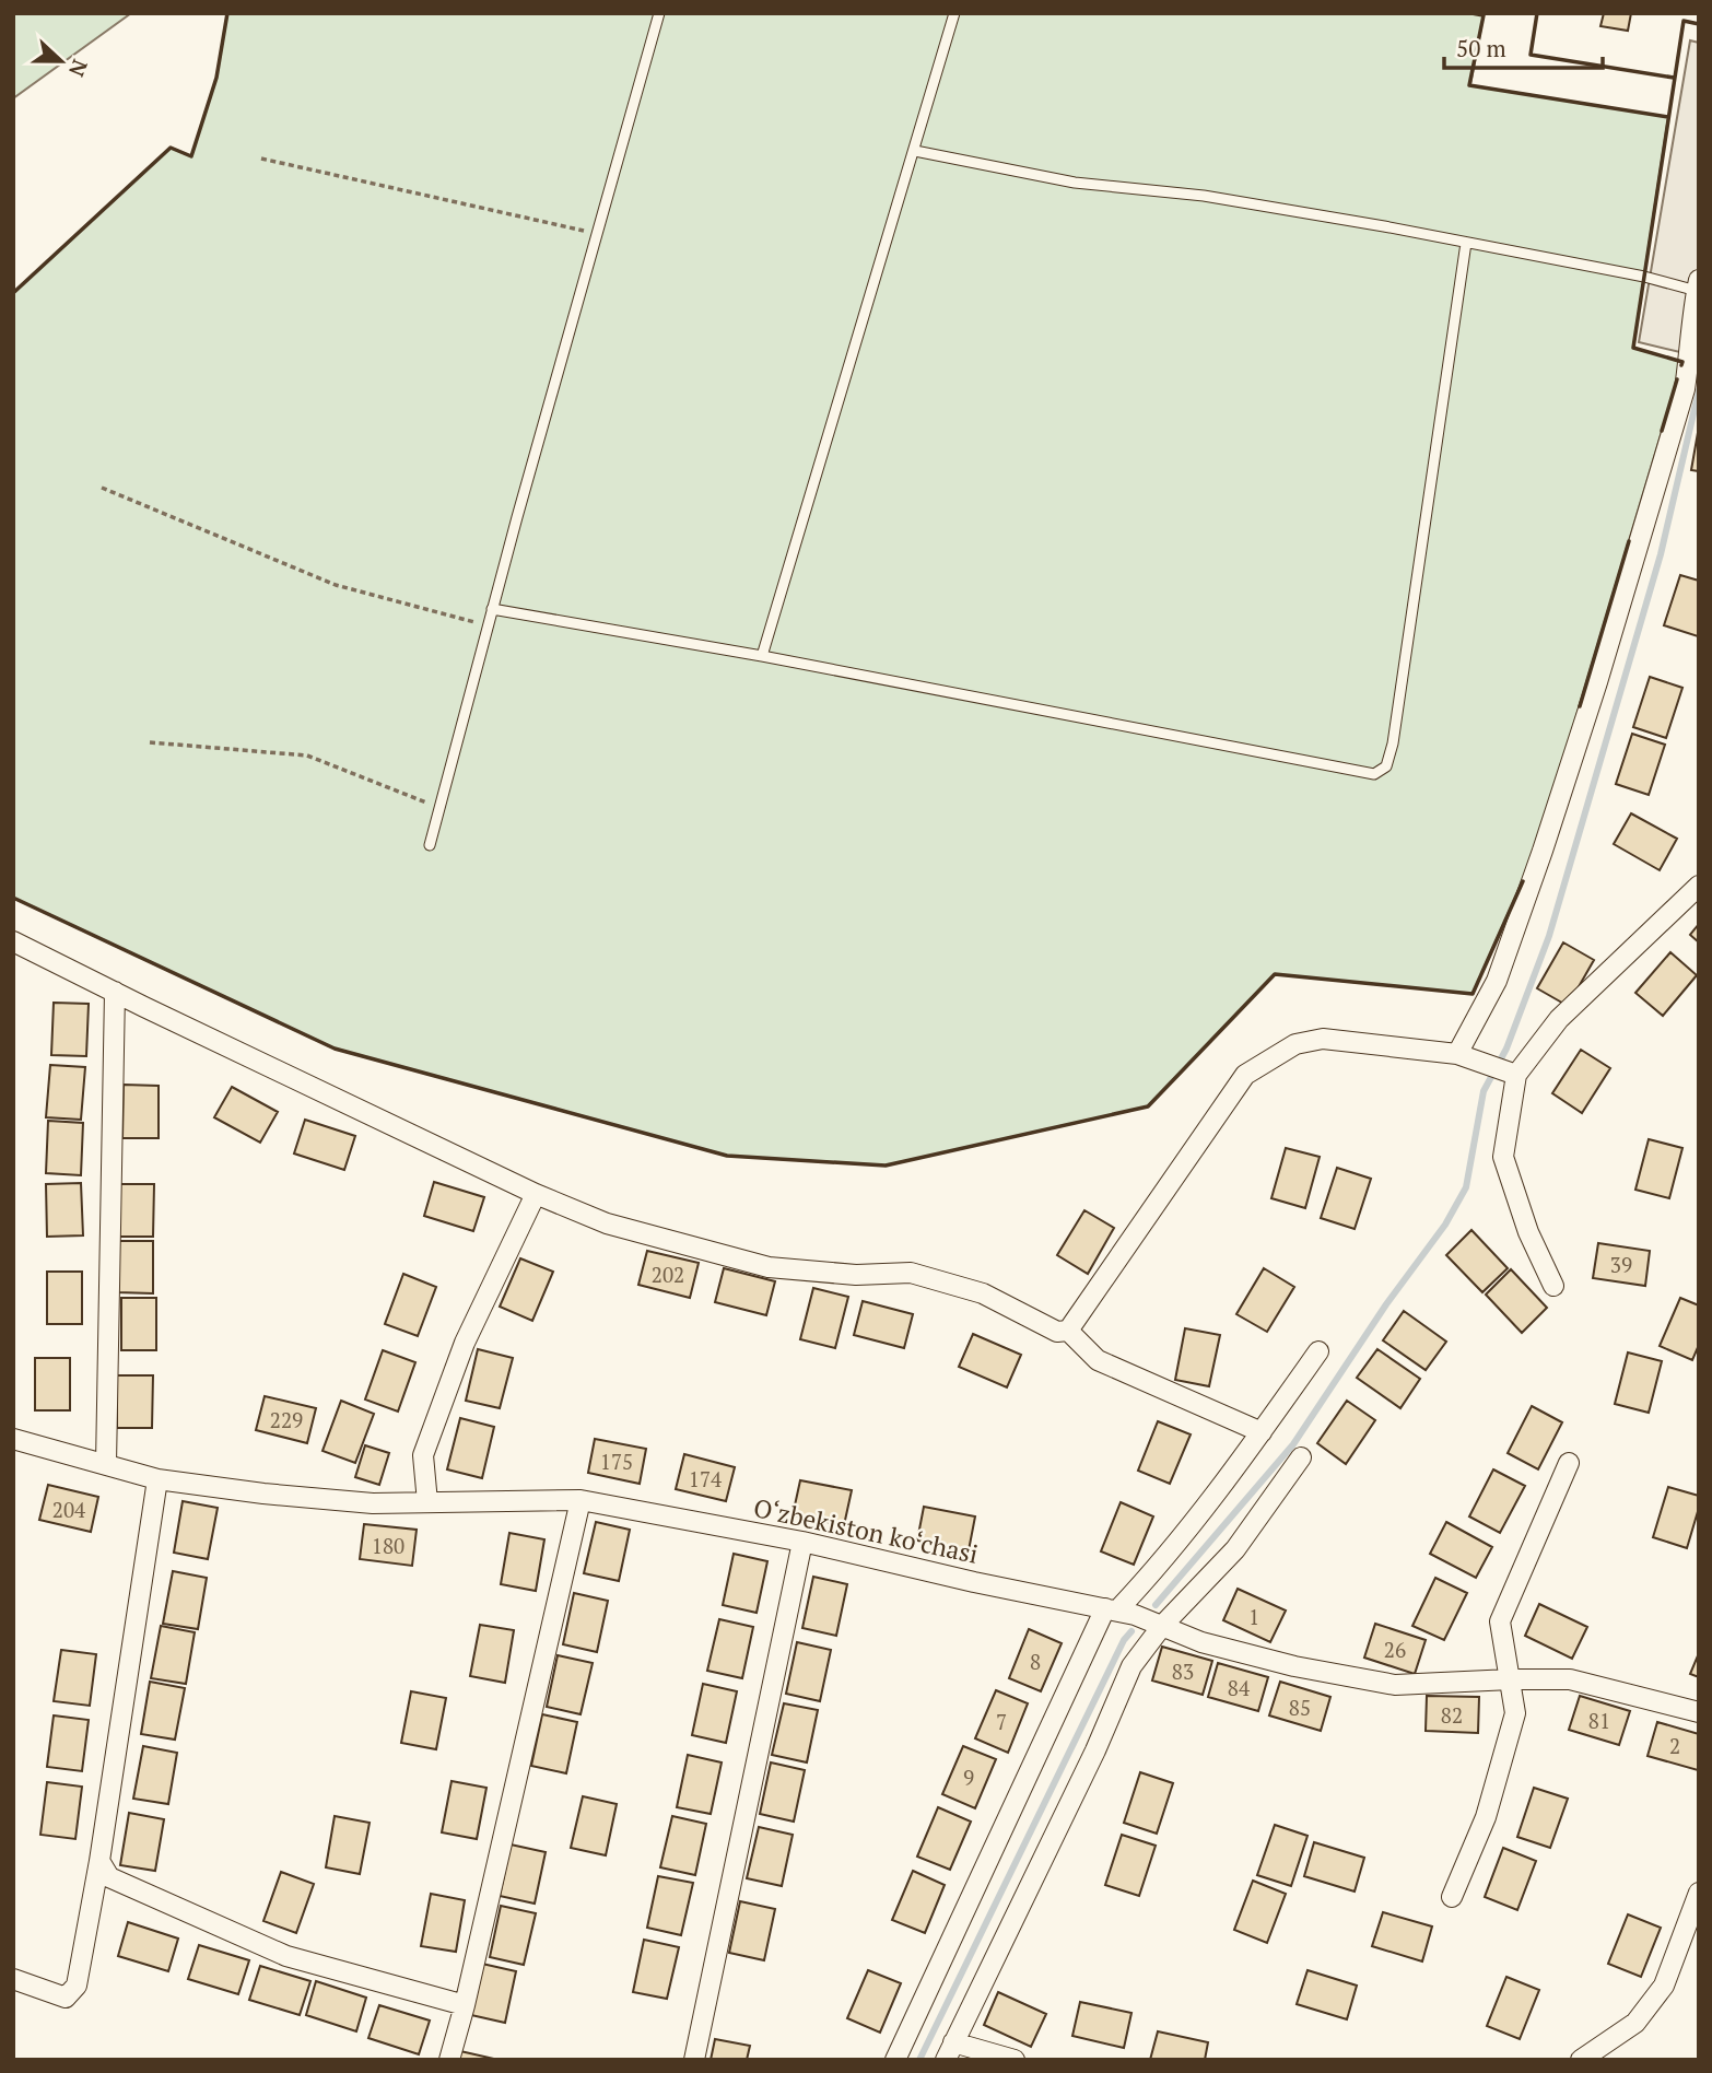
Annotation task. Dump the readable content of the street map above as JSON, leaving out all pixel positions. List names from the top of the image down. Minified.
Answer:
{"streets":{"street":["O‘zbekiston ko‘chasi"]},"house_numbers":["39","202","229","175","174","204","180","1","26","8","83","84","85","82","81","7","2","9"],"scale_bar":"50 m","north":"right"}
